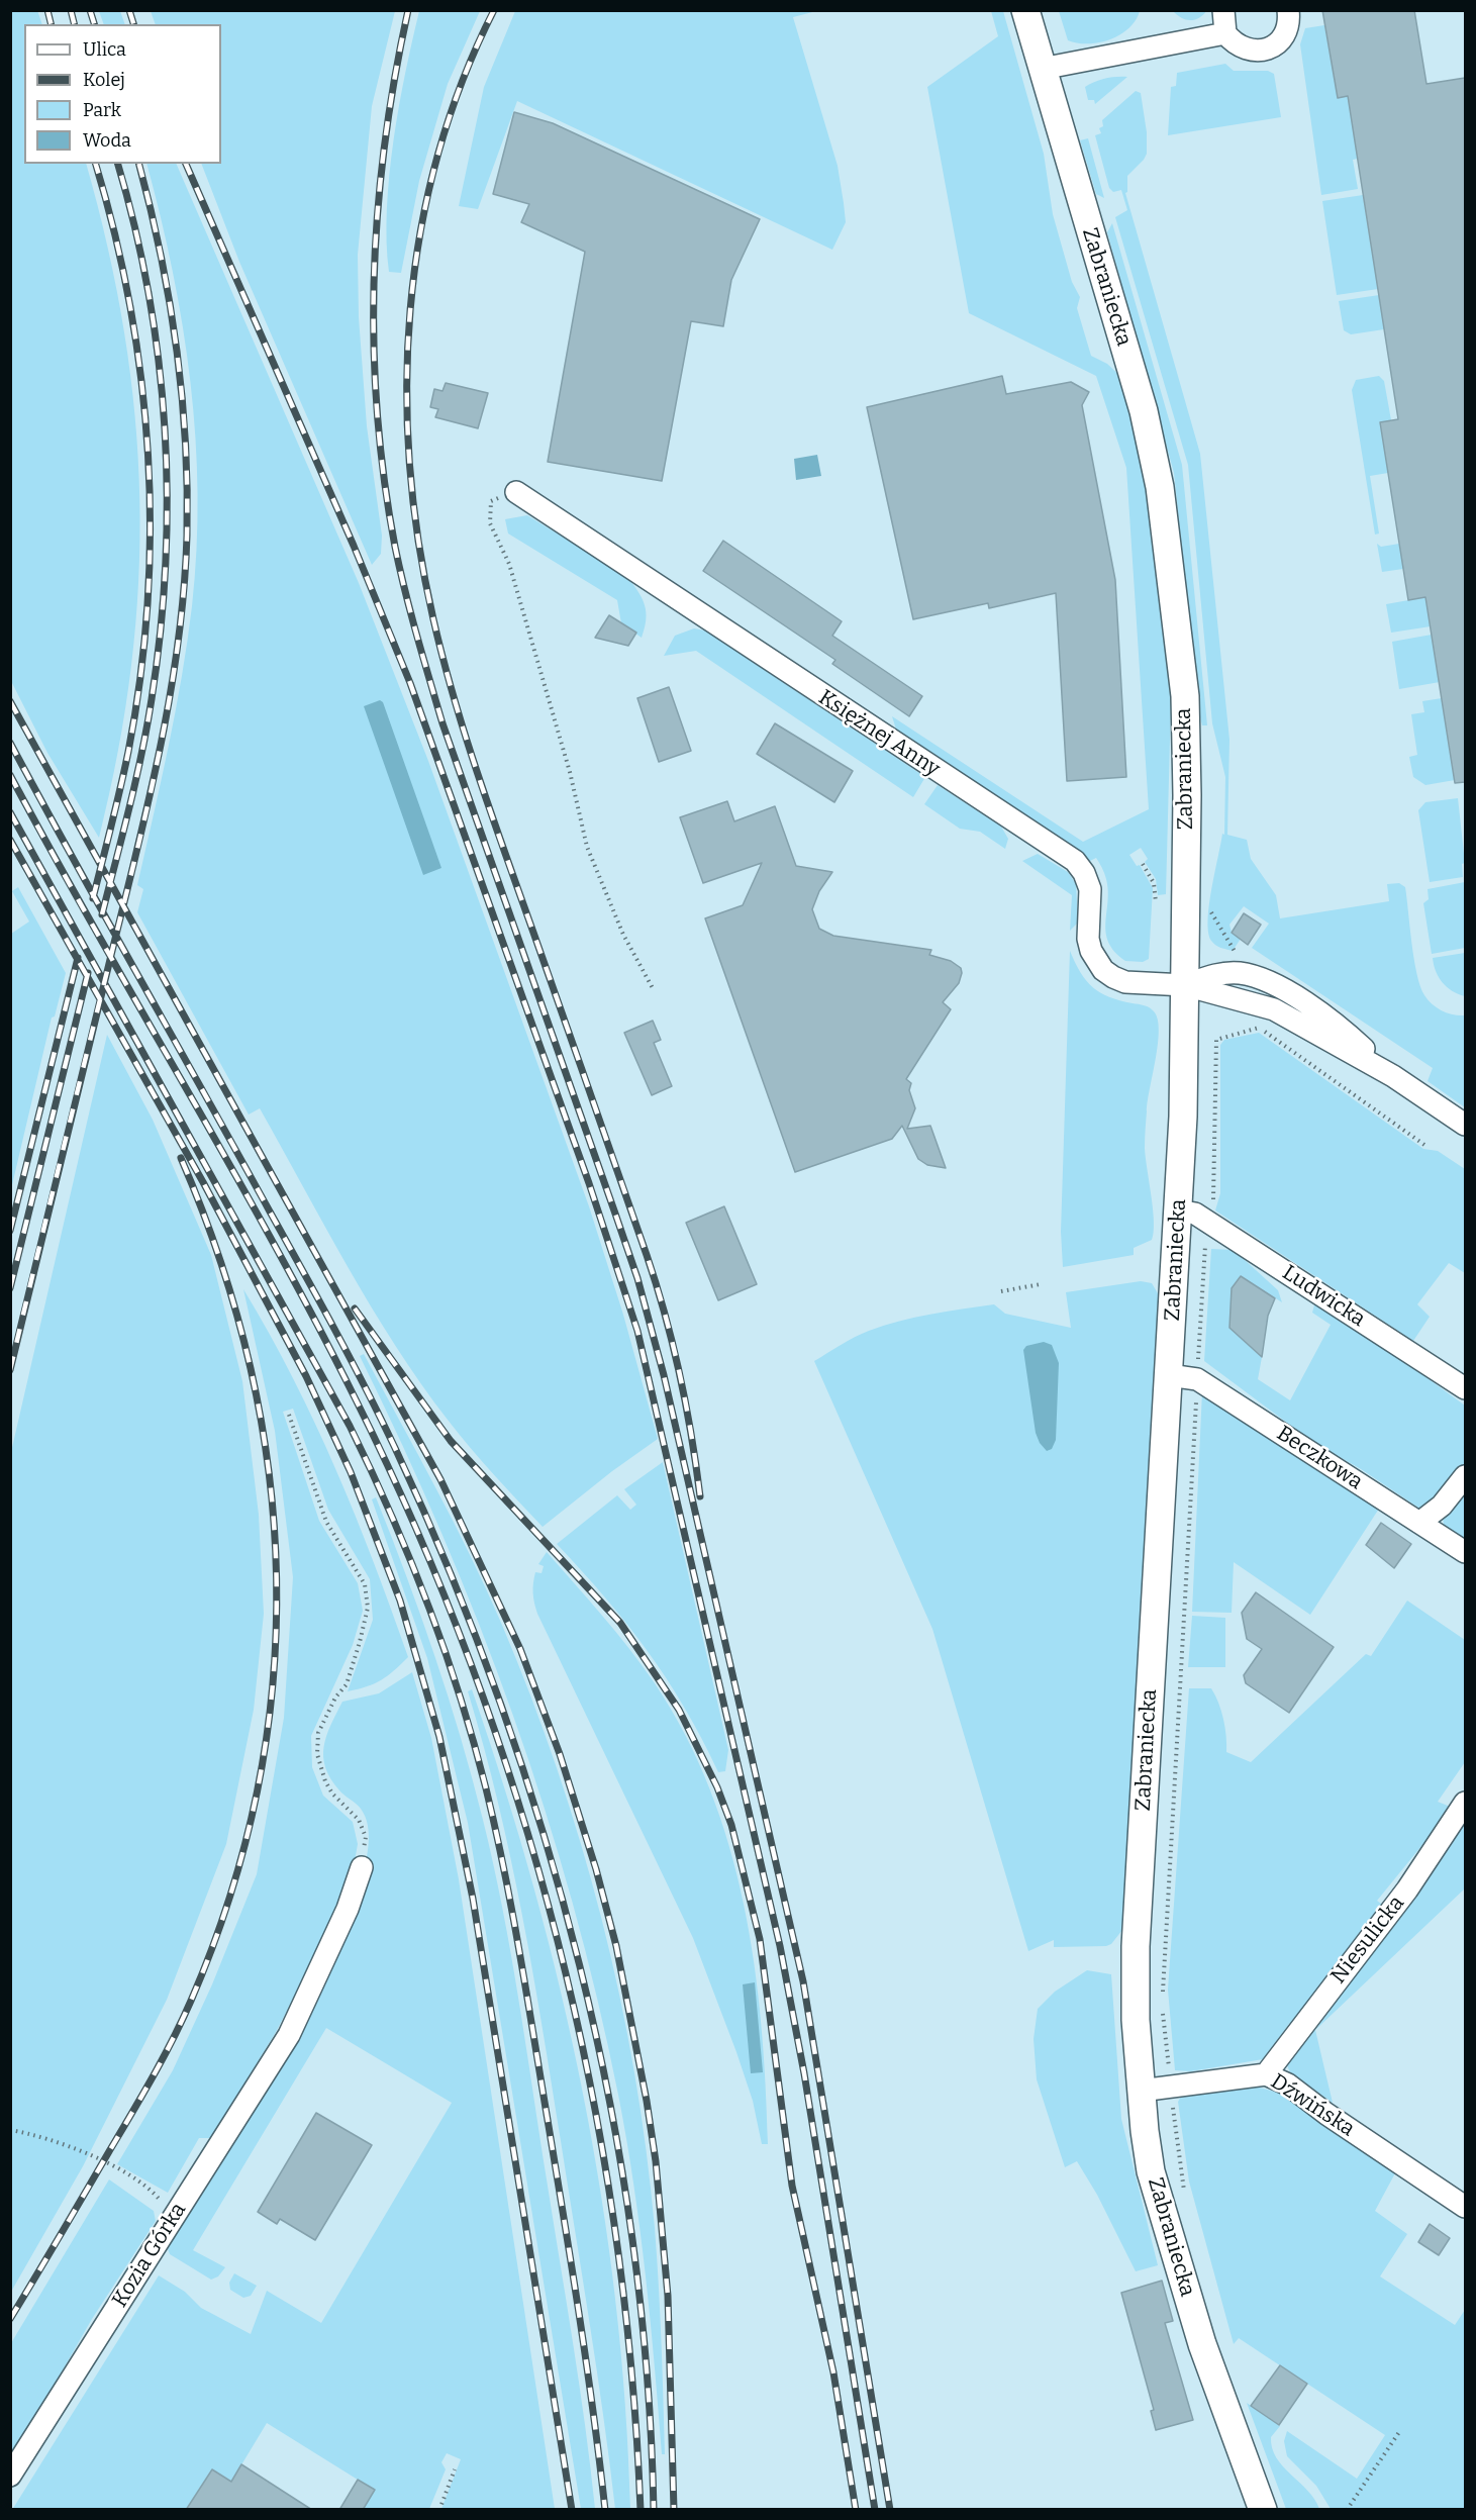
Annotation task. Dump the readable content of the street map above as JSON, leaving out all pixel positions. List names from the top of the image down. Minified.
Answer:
{"streets":{"main road":["Zabraniecka"],"street":["Księżnej Anny","Ludwicka","Beczkowa","Niesulicka","Dźwińska","Kozia Górka"]},"crossings":[["Zabraniecka","Księżnej Anny"],["Zabraniecka","Ludwicka"],["Zabraniecka","Beczkowa"],["Zabraniecka","Dźwińska"],["Niesulicka","Dźwińska"]],"legend":["Ulica","Kolej","Park","Woda"]}
